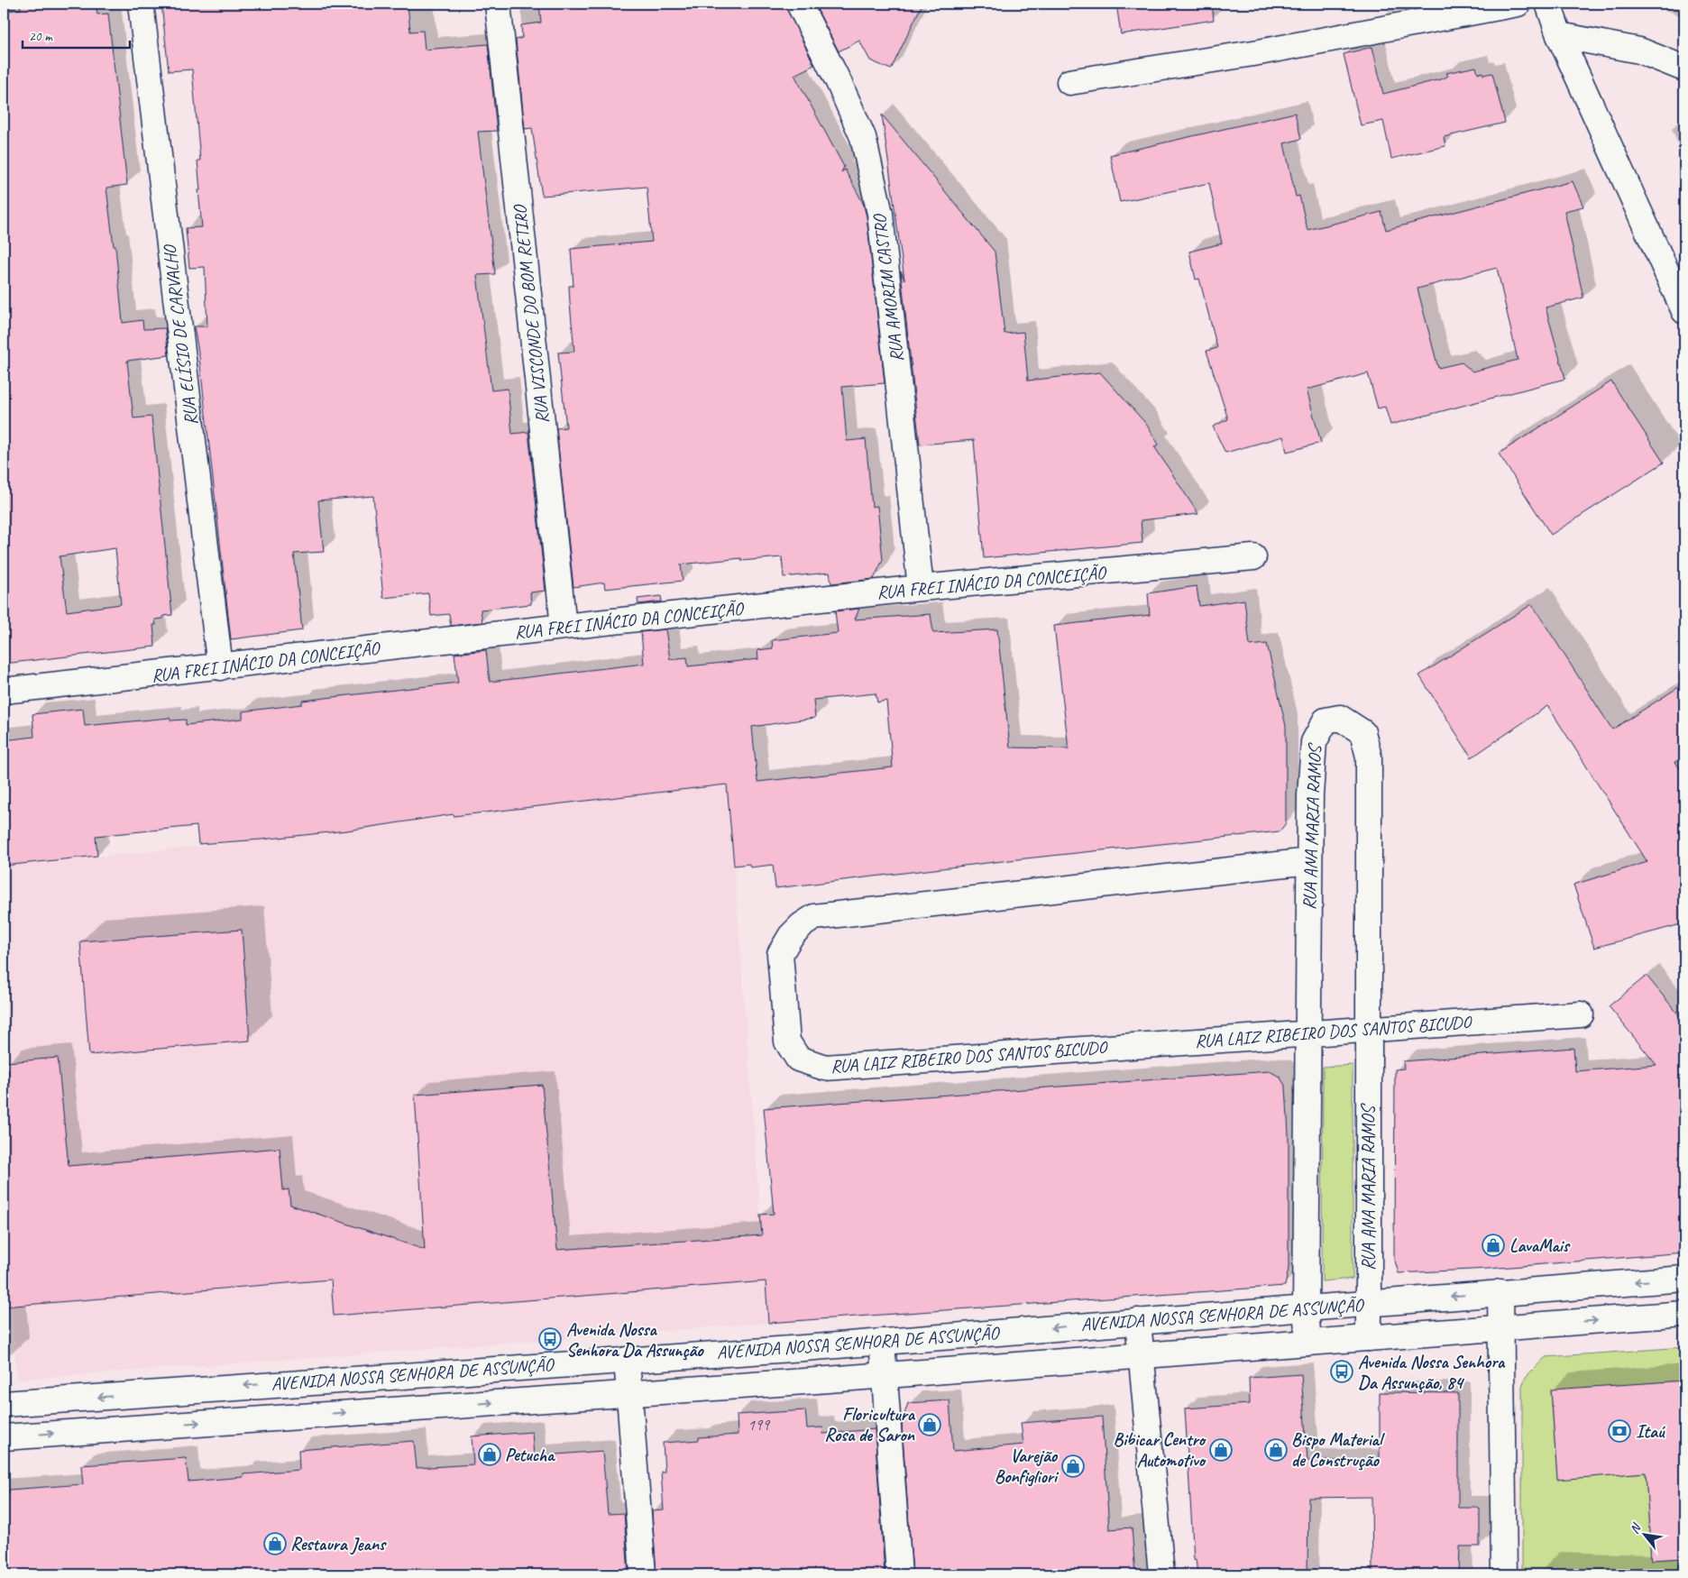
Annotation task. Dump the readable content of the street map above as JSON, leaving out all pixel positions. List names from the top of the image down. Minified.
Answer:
{"streets":{"street":["RUA AMORIM CASTRO","RUA VISCONDE DO BOM RETIRO","RUA ELÍSIO DE CARVALHO","RUA FREI INÁCIO DA CONCEIÇÃO","RUA ANA MARIA RAMOS","RUA LAIZ RIBEIRO DOS SANTOS BICUDO","AVENIDA NOSSA SENHORA DE ASSUNÇÃO"]},"crossings":[["RUA AMORIM CASTRO","RUA FREI INÁCIO DA CONCEIÇÃO"],["RUA VISCONDE DO BOM RETIRO","RUA FREI INÁCIO DA CONCEIÇÃO"],["RUA ELÍSIO DE CARVALHO","RUA FREI INÁCIO DA CONCEIÇÃO"],["RUA ANA MARIA RAMOS","RUA LAIZ RIBEIRO DOS SANTOS BICUDO"],["RUA ANA MARIA RAMOS","AVENIDA NOSSA SENHORA DE ASSUNÇÃO"]],"places":{"shop":["LavaMais","Floricultura Rosa de Saron","Bibicar Centro Automotivo","Bispo Material de Construção","Petucha","Varejão Bonfigliori","Restaura Jeans"],"bus stop":["Avenida Nossa Senhora Da Assunção","Avenida Nossa Senhora Da Assunção, 84"],"bank":["Itaú"]},"house_numbers":["199"],"scale_bar":"20 m","north":"top left"}
